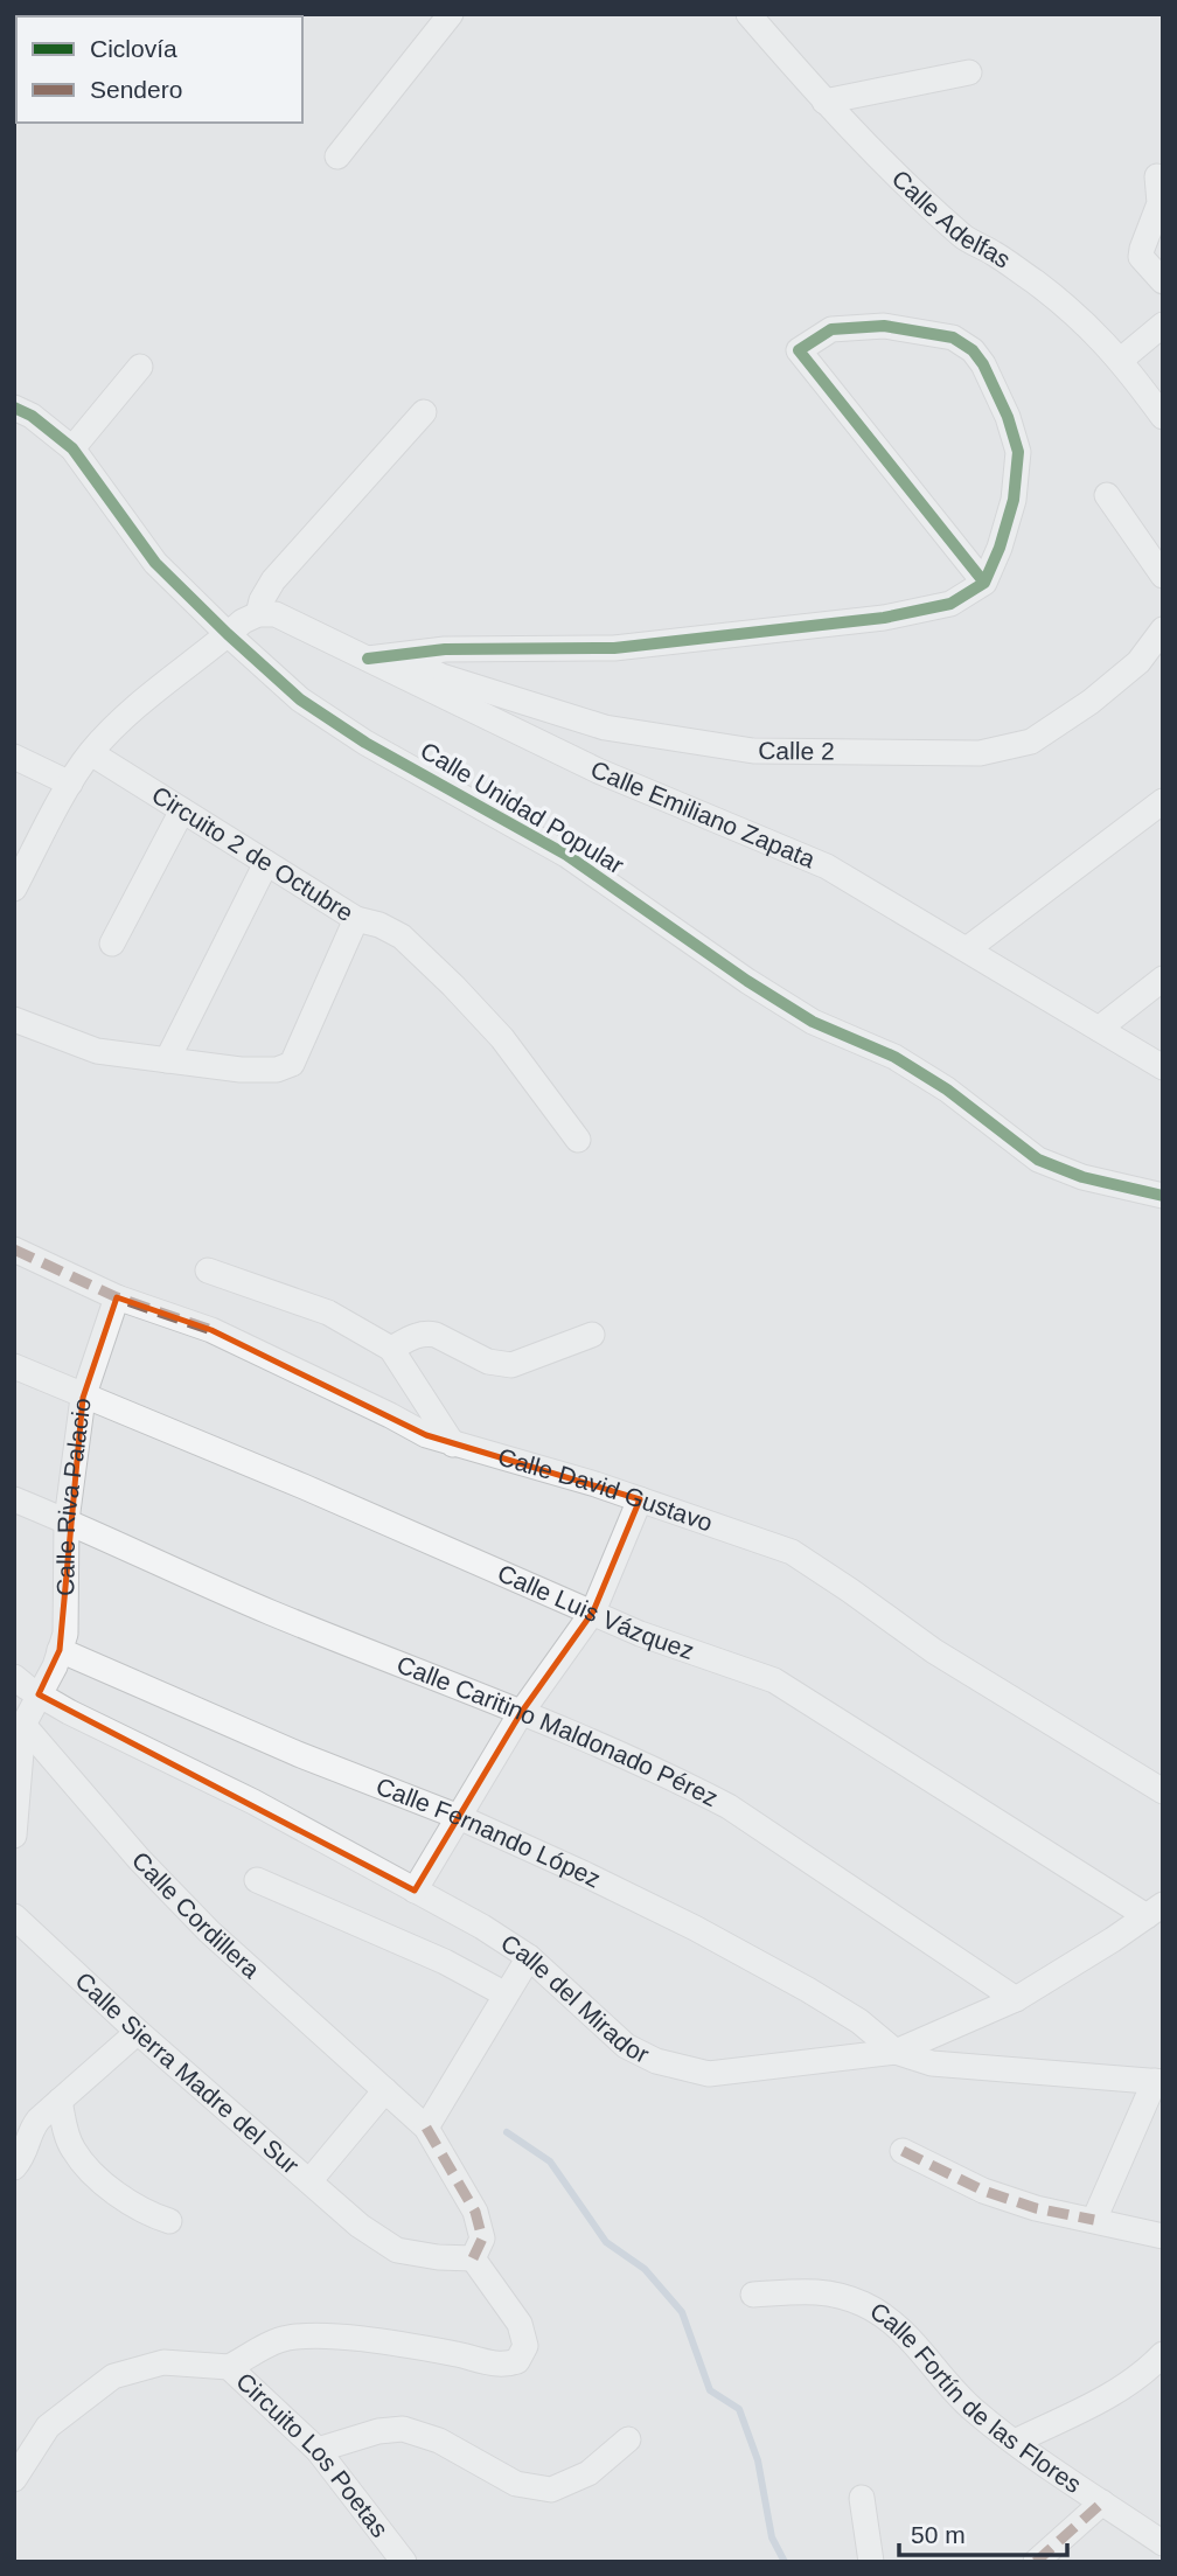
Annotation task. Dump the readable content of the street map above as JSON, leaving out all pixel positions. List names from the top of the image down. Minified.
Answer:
{"streets":{"street":["Calle Adelfas","Calle 2","Calle Unidad Popular","Calle Emiliano Zapata","Circuito 2 de Octubre","Calle David Gustavo","Calle Riva Palacio","Calle Luis Vázquez","Calle Caritino Maldonado Pérez","Calle Fernando López","Calle Cordillera","Calle del Mirador","Calle Sierra Madre del Sur","Calle Fortín de las Flores","Circuito Los Poetas"]},"crossings":[["Calle David Gustavo","Calle Riva Palacio"],["Calle Riva Palacio","Calle Luis Vázquez"],["Calle Riva Palacio","Calle Caritino Maldonado Pérez"],["Calle Riva Palacio","Calle Fernando López"],["Calle Riva Palacio","Calle Cordillera"],["Calle Riva Palacio","Calle del Mirador"],["Calle Luis Vázquez","Calle del Mirador"],["Calle Caritino Maldonado Pérez","Calle del Mirador"],["Calle Fernando López","Calle del Mirador"],["Calle Cordillera","Calle Sierra Madre del Sur"]],"legend":["Ciclovía","Sendero"],"scale_bar":"50 m"}
